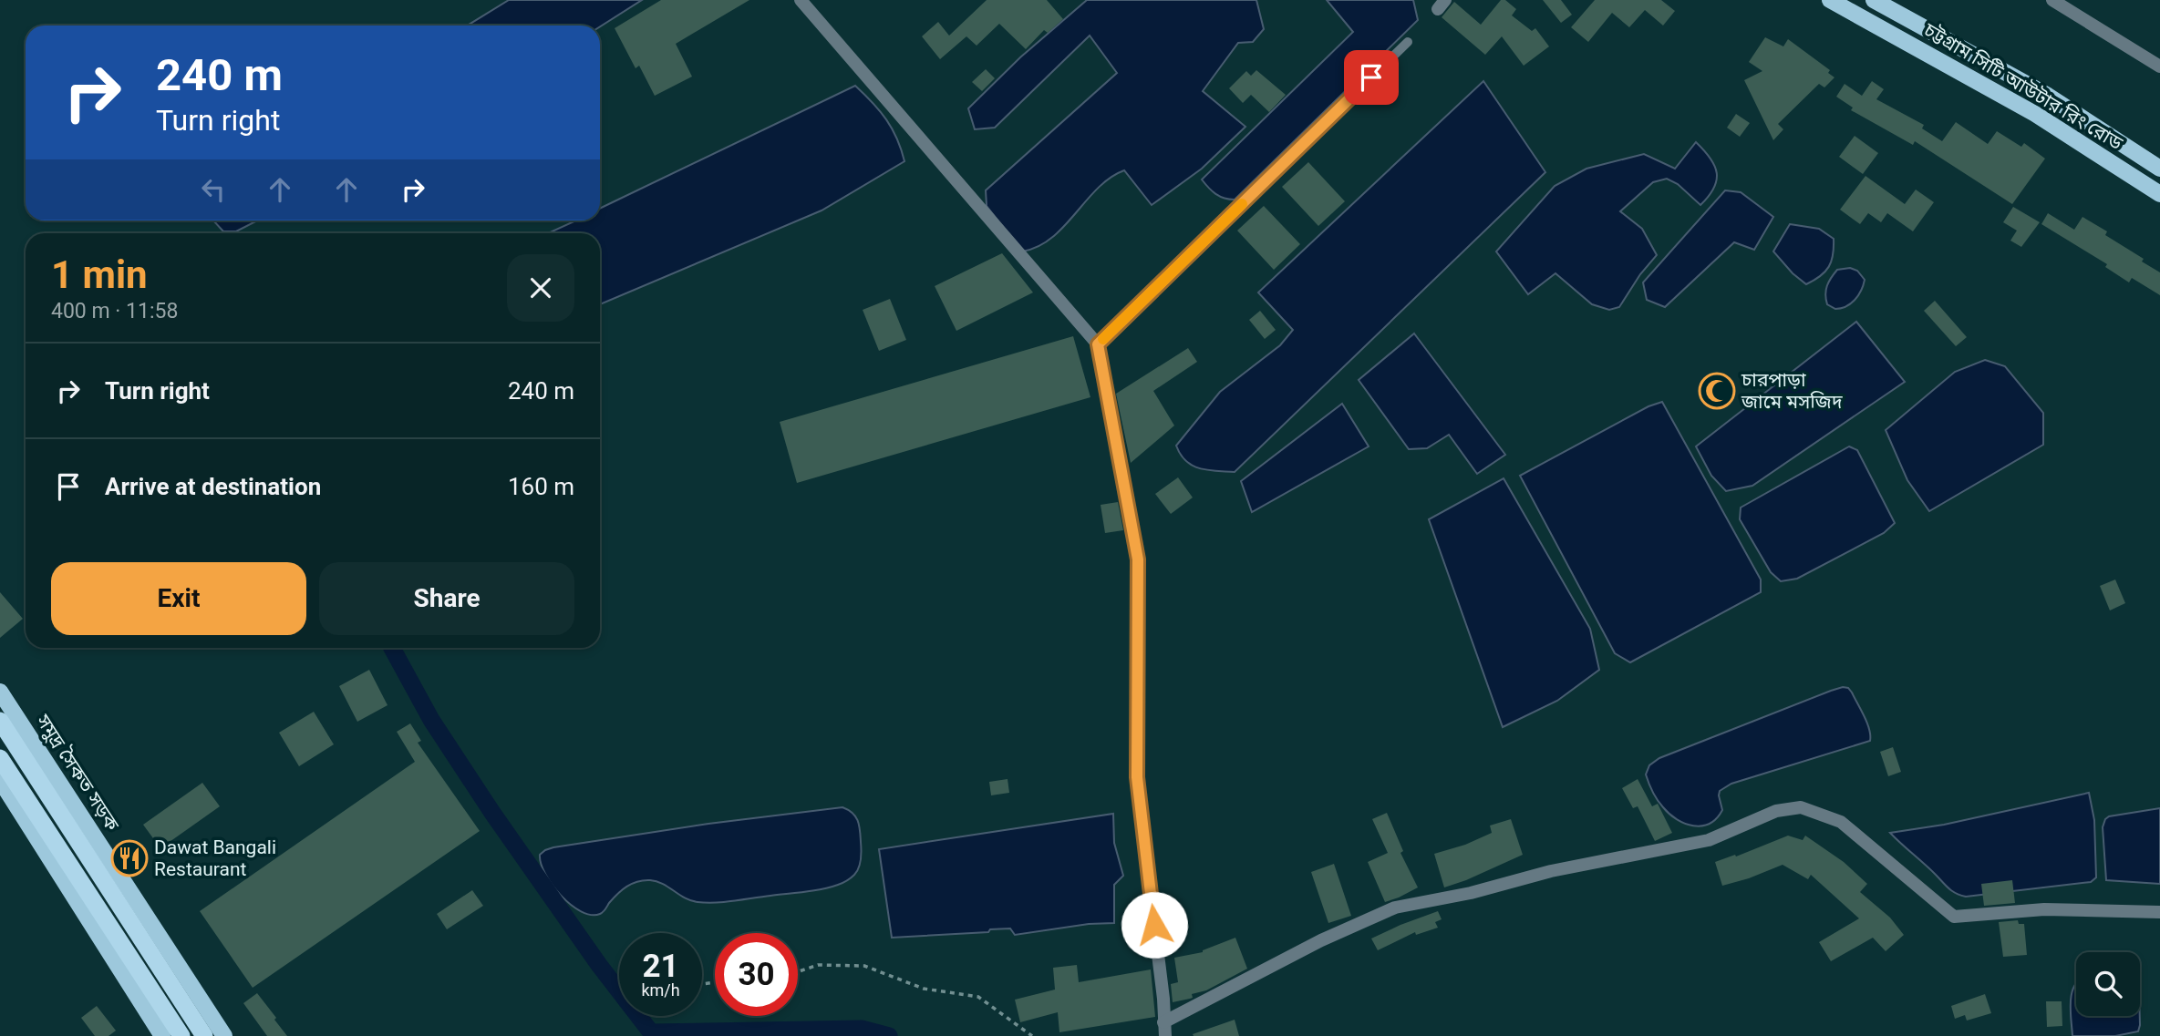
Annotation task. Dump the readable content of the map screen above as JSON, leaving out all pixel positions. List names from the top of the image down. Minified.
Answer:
{"streets":{"main road":["চট্টগ্রাম সিটি আউটার রিং রোড","সমুদ্র সৈকত সড়ক"]},"places":{"mosque":["চারপাড়া জামে মসজিদ"],"restaurant":["Dawat Bangali Restaurant"]},"page":{"turn":["240 m","Turn right"],"heading":["1 min","400 m · 11:58"],"list":[{"name":"Turn right","value":"240 m"},{"name":"Arrive at destination","value":"160 m"}],"buttons":["Exit","Share"],"speed":"21 km/h","limit":"30"}}
